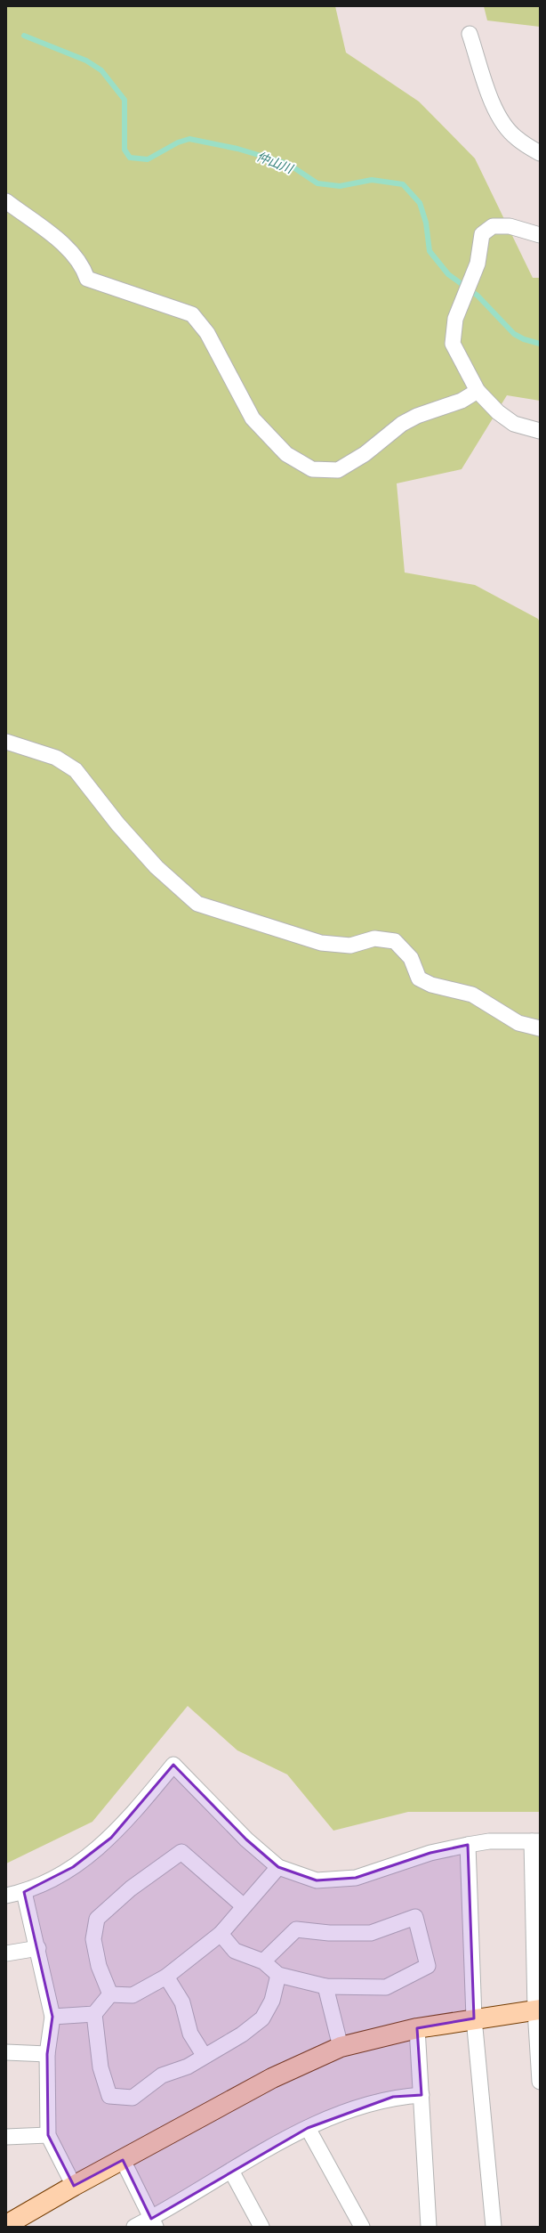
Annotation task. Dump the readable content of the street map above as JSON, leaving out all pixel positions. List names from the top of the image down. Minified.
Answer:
{"water":["仲山川"]}
